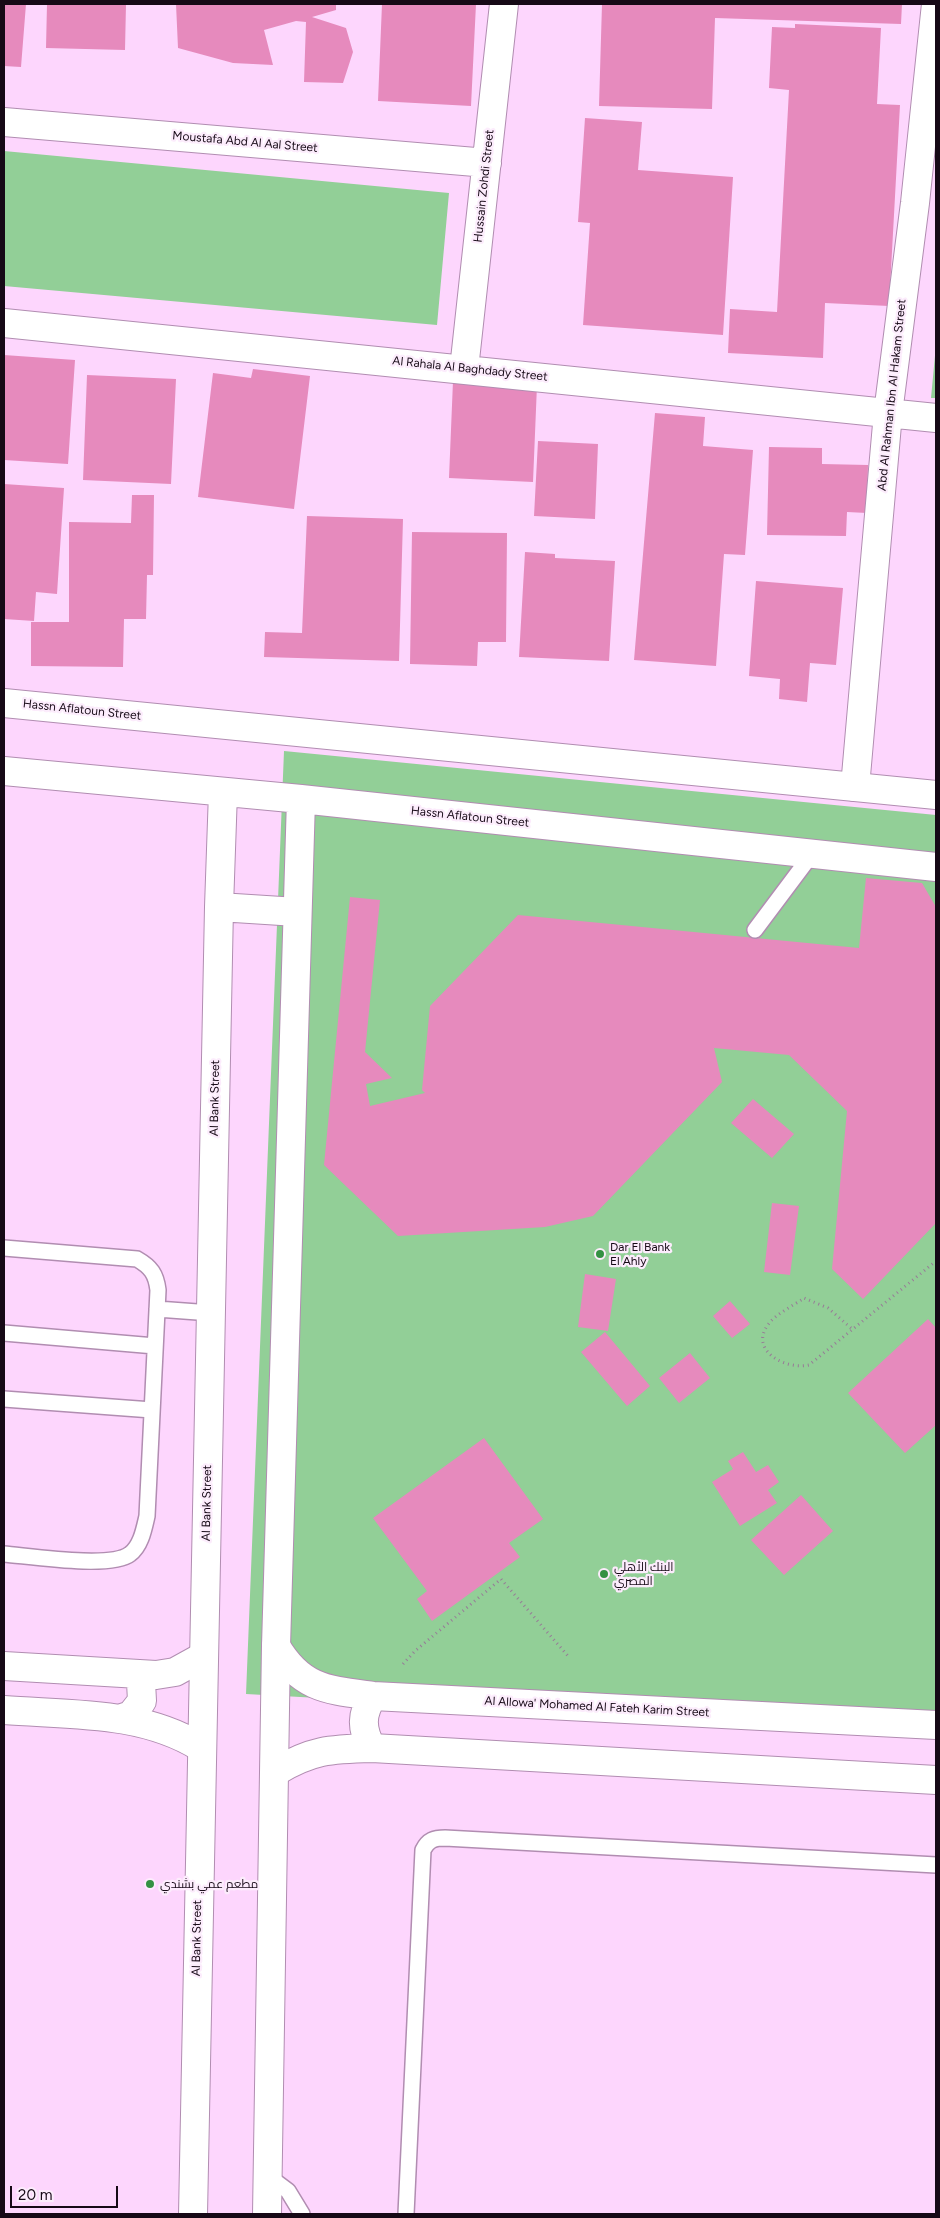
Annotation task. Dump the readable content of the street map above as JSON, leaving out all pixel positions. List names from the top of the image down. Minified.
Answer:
{"streets":{"street":["Moustafa Abd Al Aal Street","Hussain Zohdi Street","Al Rahala Al Baghdady Street","Abd Al Rahman Ibn Al Hakam Street","Hassn Aflatoun Street","Al Bank Street","Al Allowa' Mohamed Al Fateh Karim Street"]},"crossings":[["Moustafa Abd Al Aal Street","Hussain Zohdi Street"],["Hussain Zohdi Street","Al Rahala Al Baghdady Street"],["Al Rahala Al Baghdady Street","Abd Al Rahman Ibn Al Hakam Street"],["Abd Al Rahman Ibn Al Hakam Street","Hassn Aflatoun Street"],["Hassn Aflatoun Street","Al Bank Street"]],"places":["Dar El Bank El Ahly","البنك الأهلي المصري","مطعم عمي بشندي"],"scale_bar":"20 m"}
